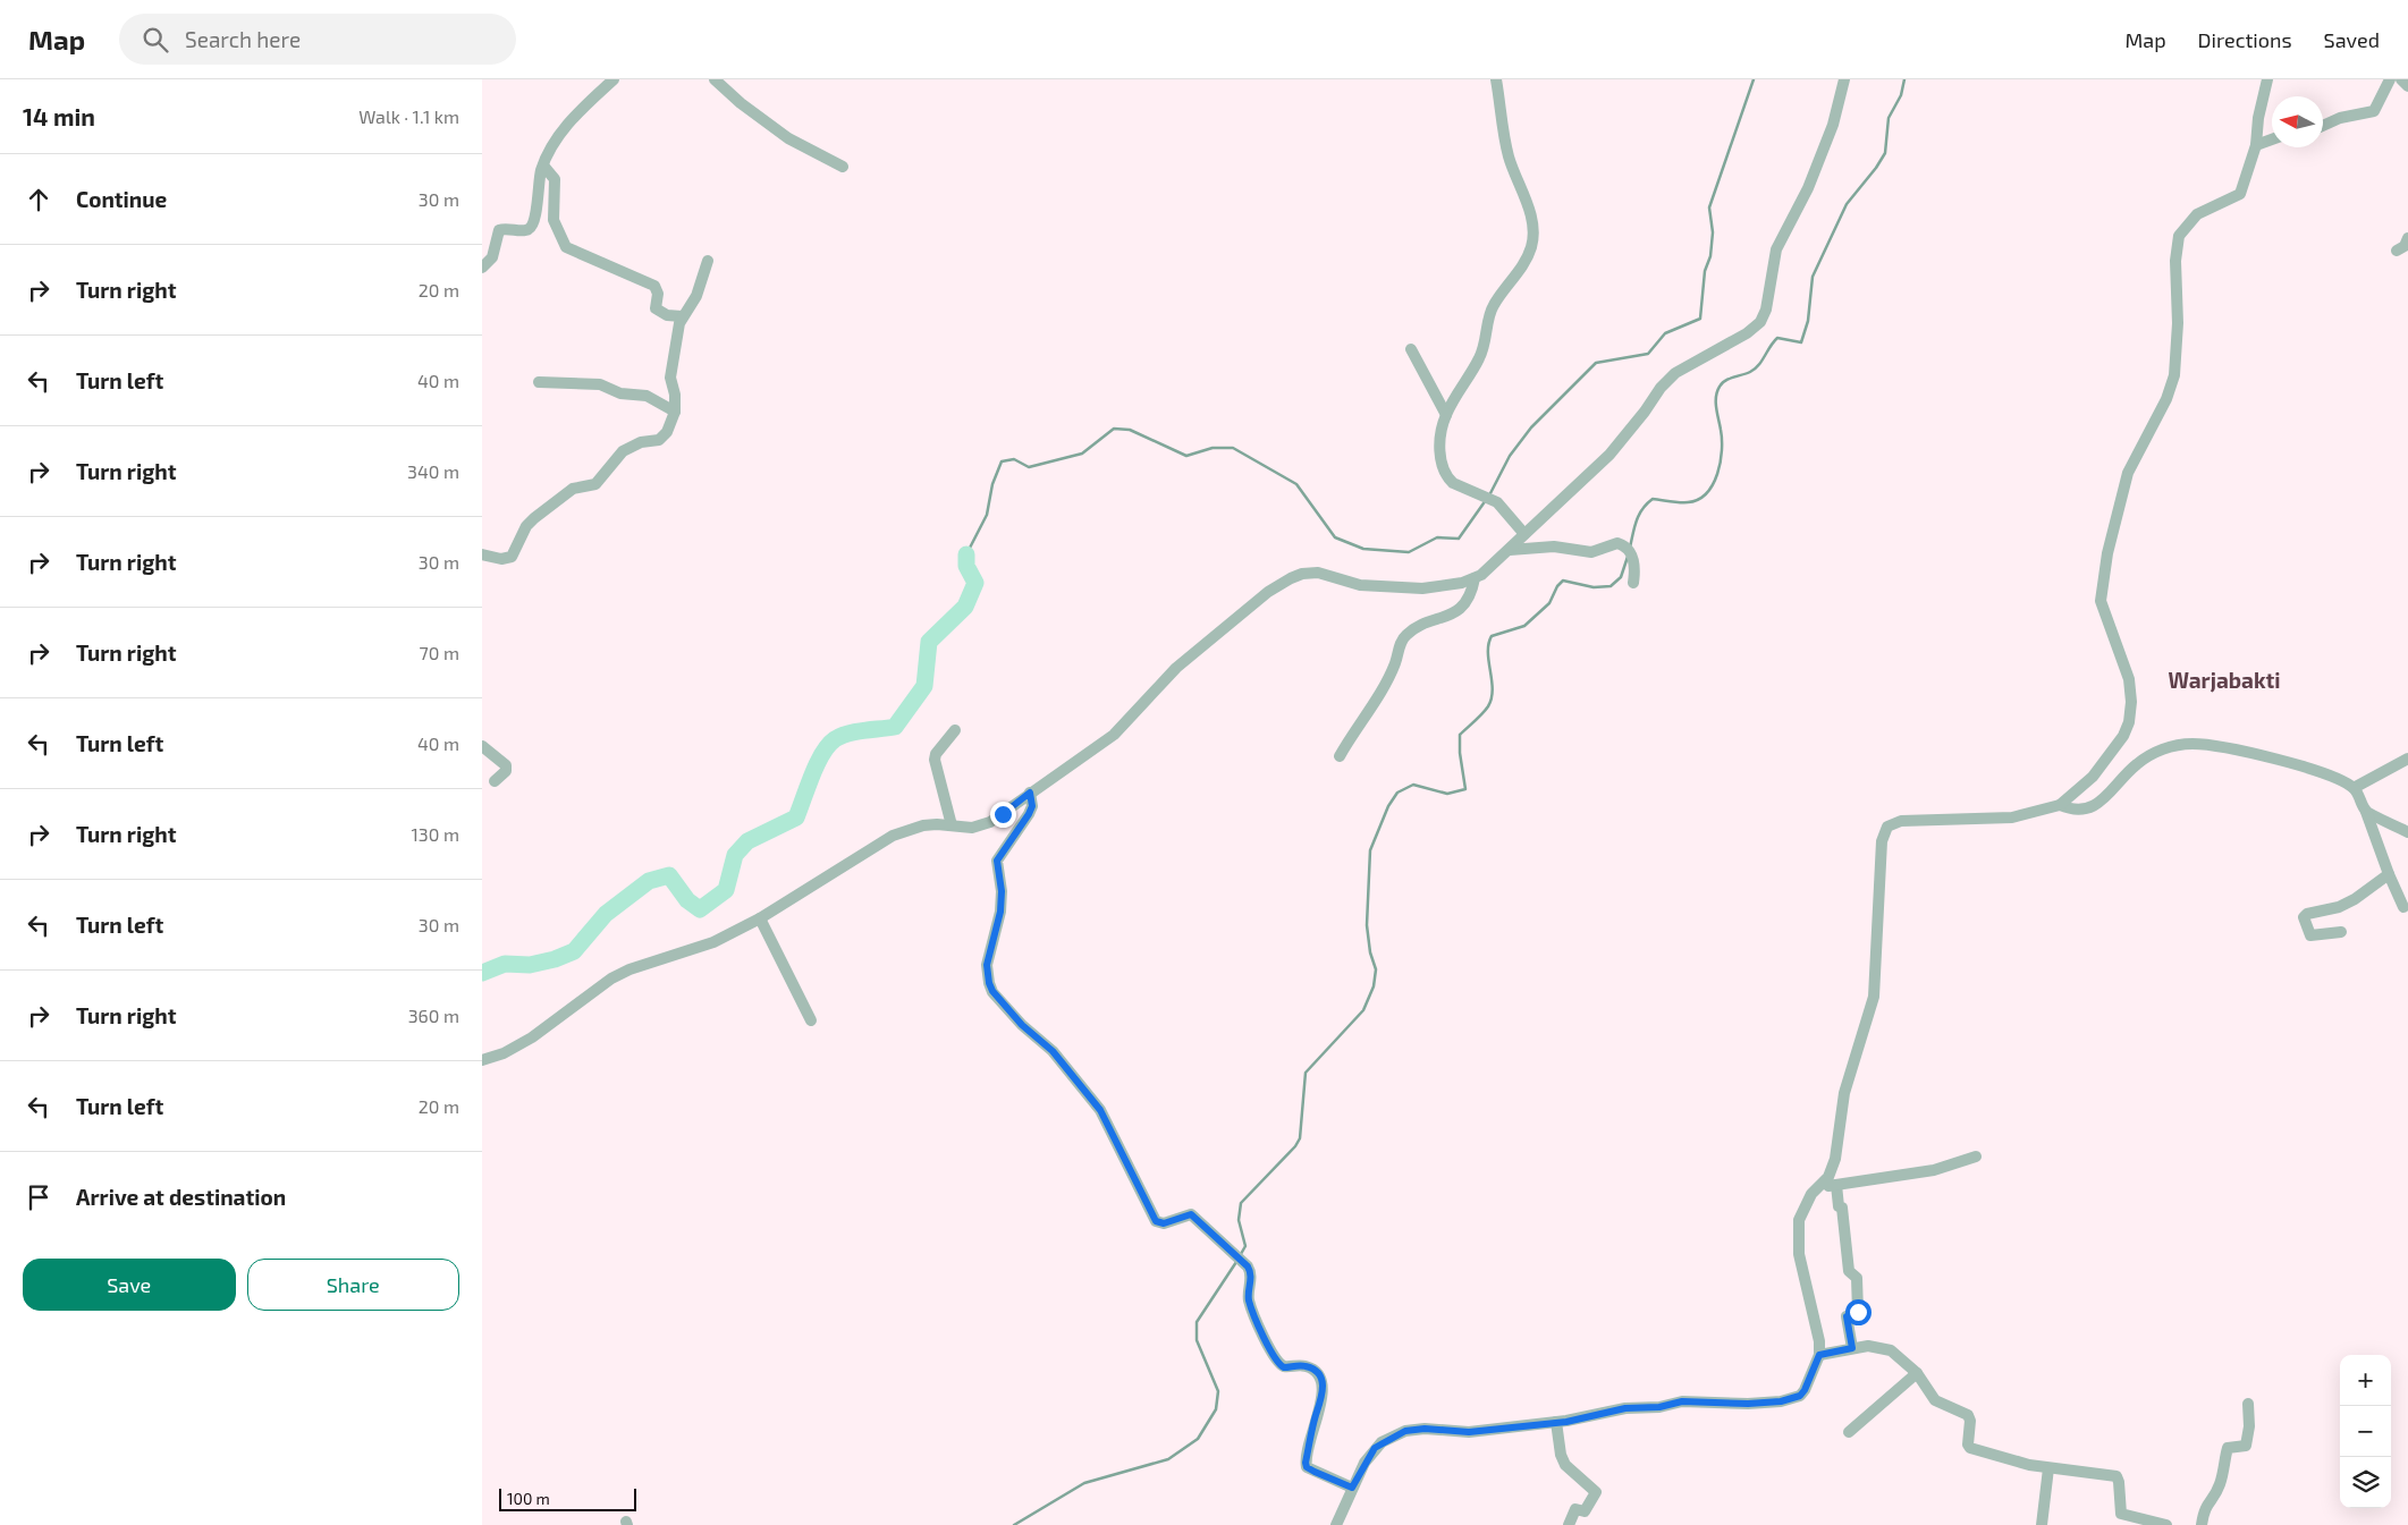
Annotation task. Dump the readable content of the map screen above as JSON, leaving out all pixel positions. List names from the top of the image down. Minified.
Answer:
{"districts":["Warjabakti"],"scale_bar":"100 m","north":"left","page":{"header":"Map","search":"Search here","nav":["Map","Directions","Saved"],"heading":["14 min","Walk · 1.1 km"],"list":[["Continue","30 m"],["Turn right","20 m"],["Turn left","40 m"],["Turn right","340 m"],["Turn right","30 m"],["Turn right","70 m"],["Turn left","40 m"],["Turn right","130 m"],["Turn left","30 m"],["Turn right","360 m"],["Turn left","20 m"],"Arrive at destination"],"buttons":["Save","Share"],"map_buttons":["+","−"],"scale":"100 m"}}
